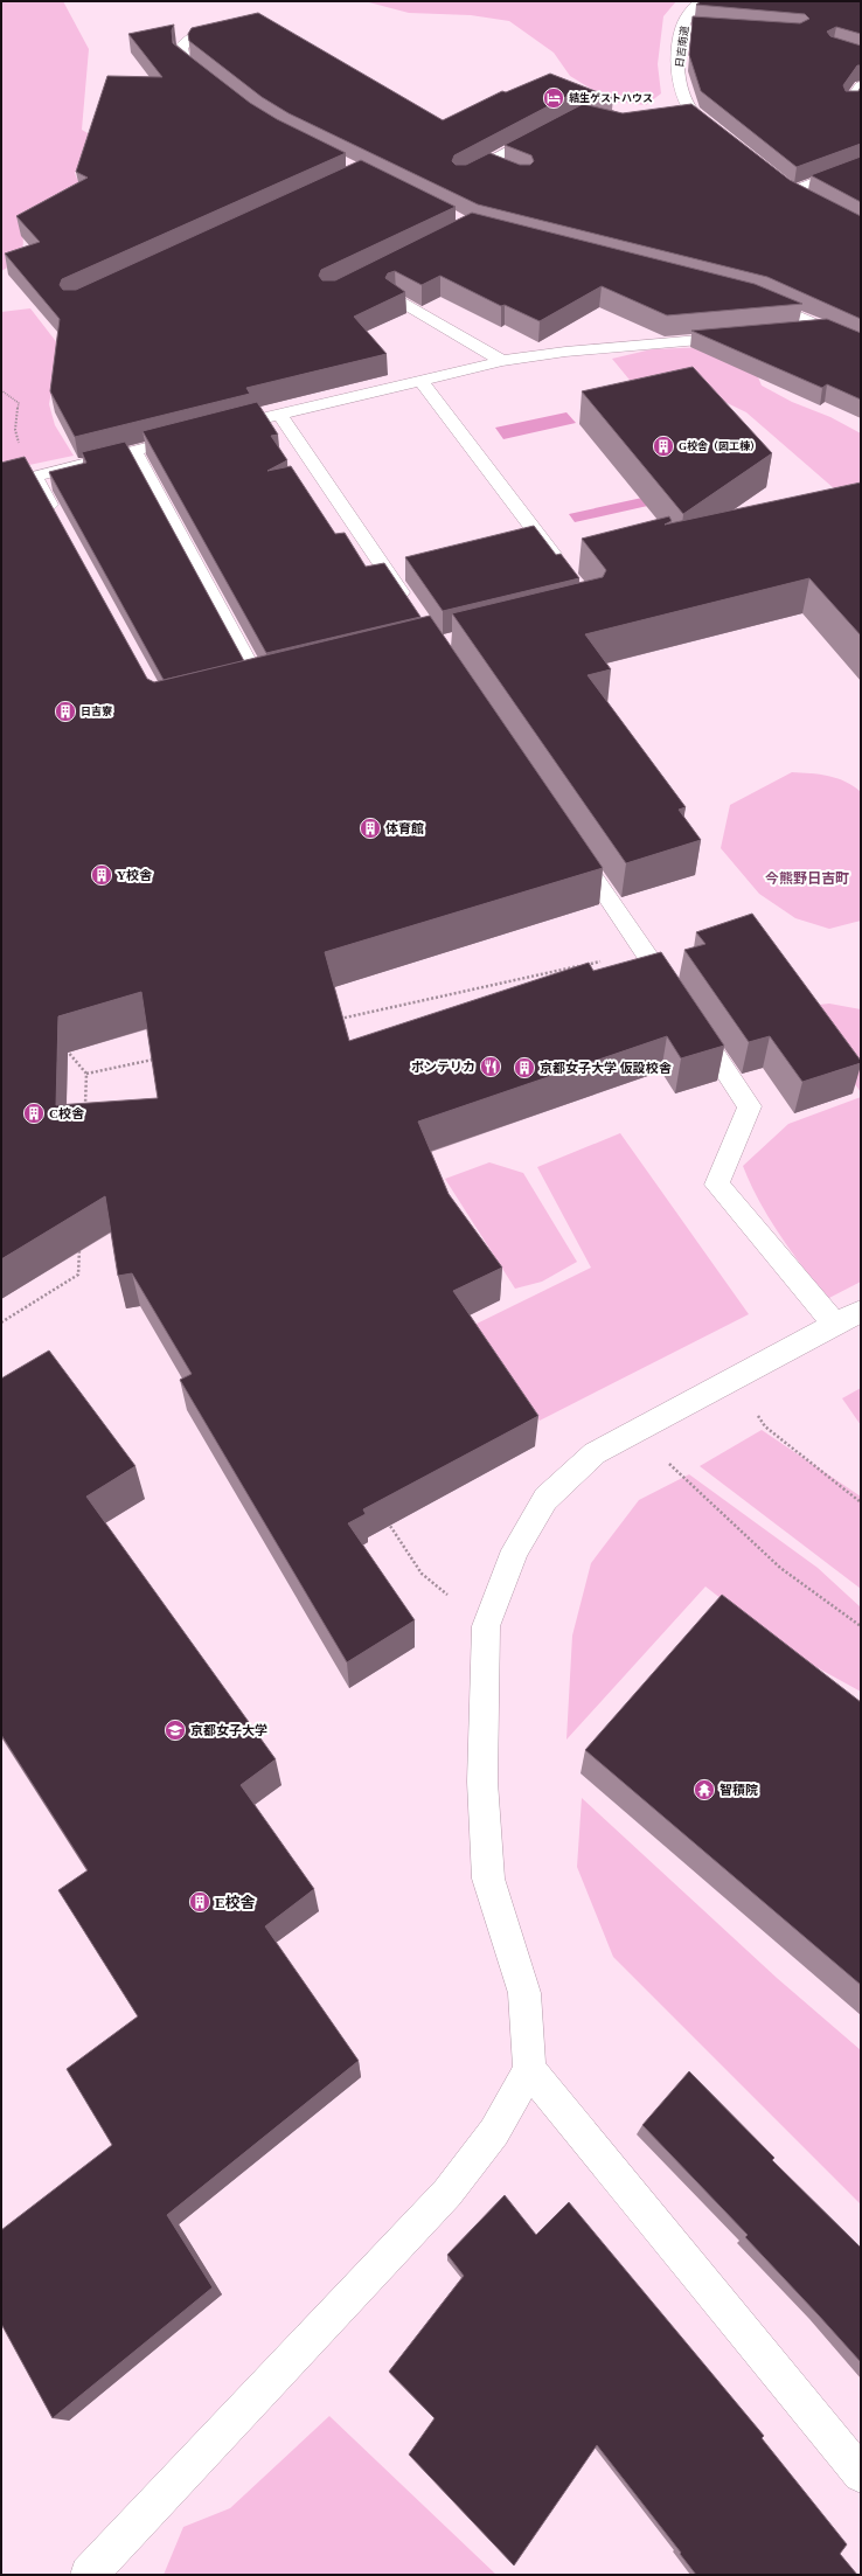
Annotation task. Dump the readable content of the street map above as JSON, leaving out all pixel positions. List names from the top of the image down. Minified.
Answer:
{"streets":{"street":["日吉南道"]},"districts":["今熊野日吉町"],"places":{"hotel":["結生ゲストハウス"],"building":["G校舎（図工棟）","日吉寮","体育館","Y校舎","京都女子大学 仮設校舎","C校舎","E校舎"],"restaurant":["ポンテリカ"],"school or university":["京都女子大学"],"temple":["智積院"]}}
